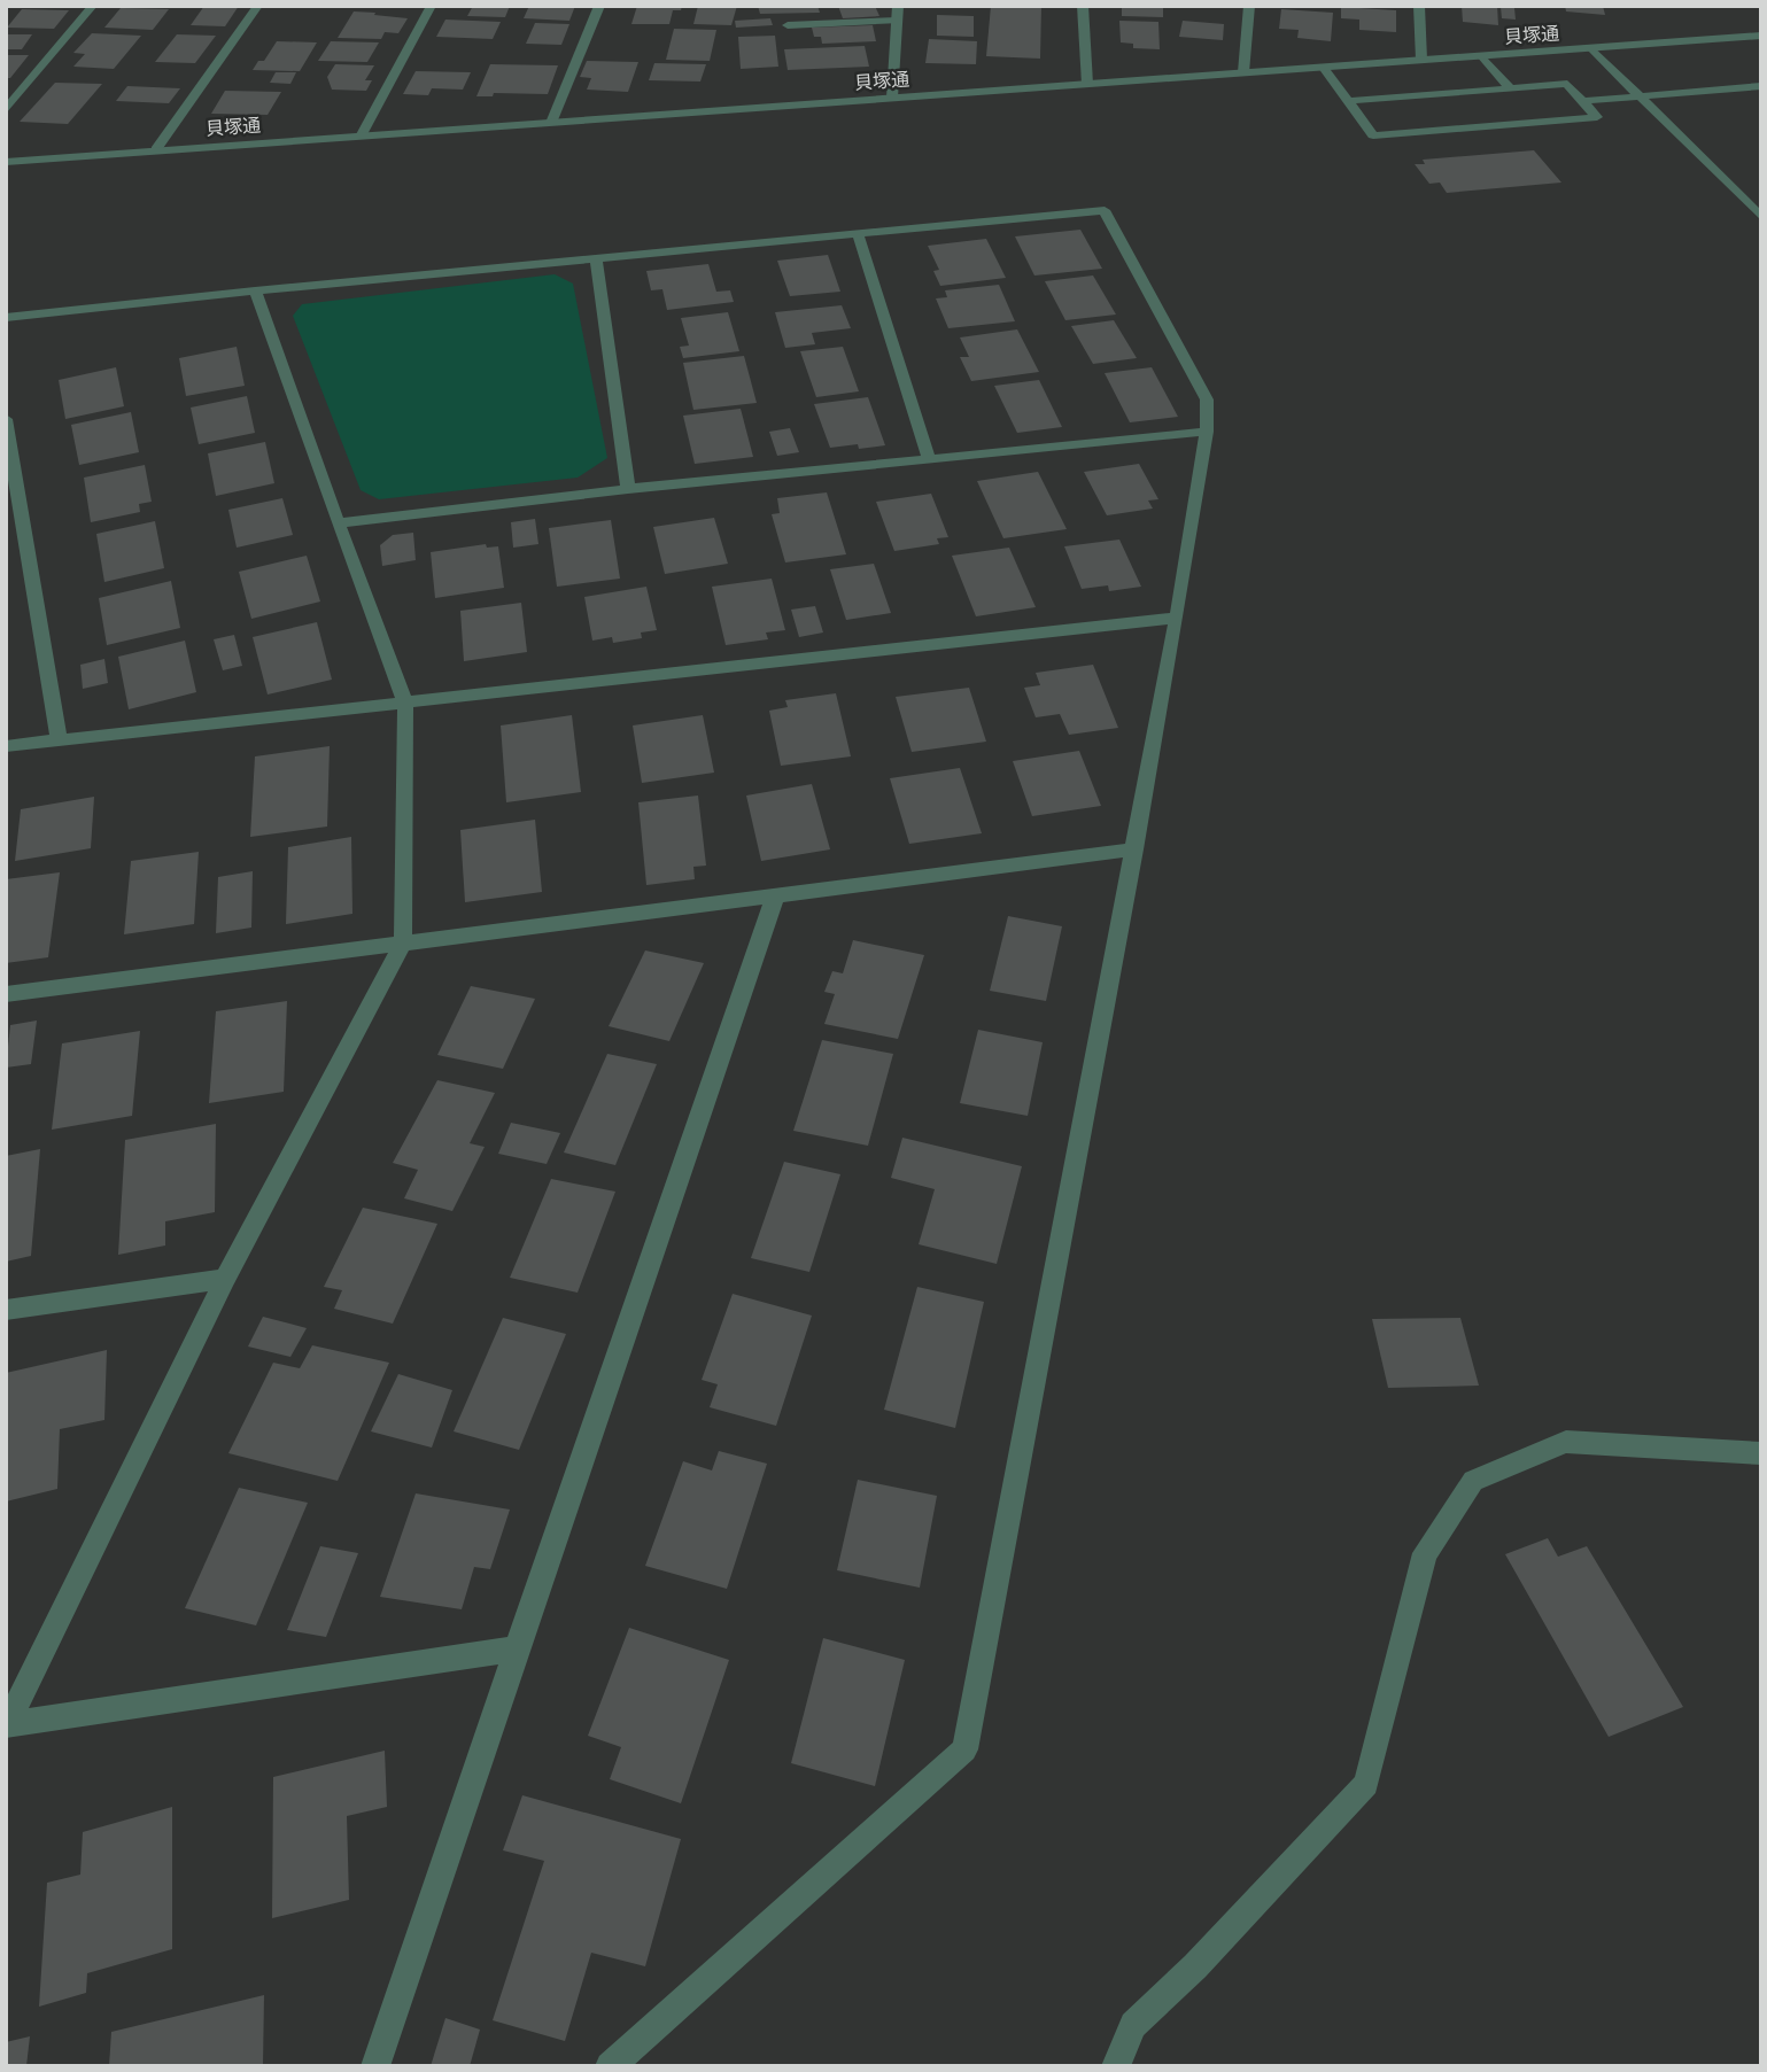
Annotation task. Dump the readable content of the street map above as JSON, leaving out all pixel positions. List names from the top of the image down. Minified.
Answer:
{"streets":{"street":["貝塚通"]}}
